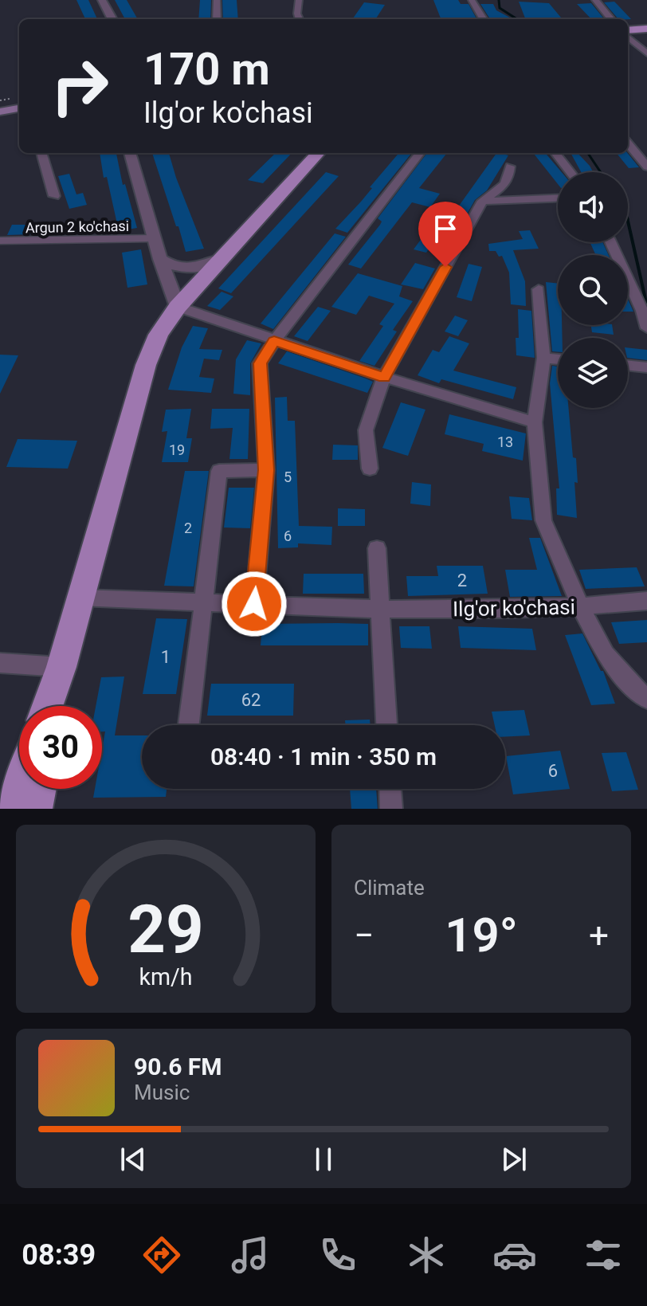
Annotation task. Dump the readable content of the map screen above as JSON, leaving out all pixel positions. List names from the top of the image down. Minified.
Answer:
{"streets":{"street":["Ilg'or ko'chasi"],"lane":["Argun 2 ko'chasi"]},"house_numbers":["13","19","5","2","6","2","1","62","6"],"page":{"turn":["170 m","Ilg'or ko'chasi"],"limit":"30","trip":"08:40 · 1 min · 350 m","tile":"Climate","heat":["−","19°","+"],"song":["90.6 FM","Music"],"tabs":"08:39","gauge":["29","km/h"]}}
